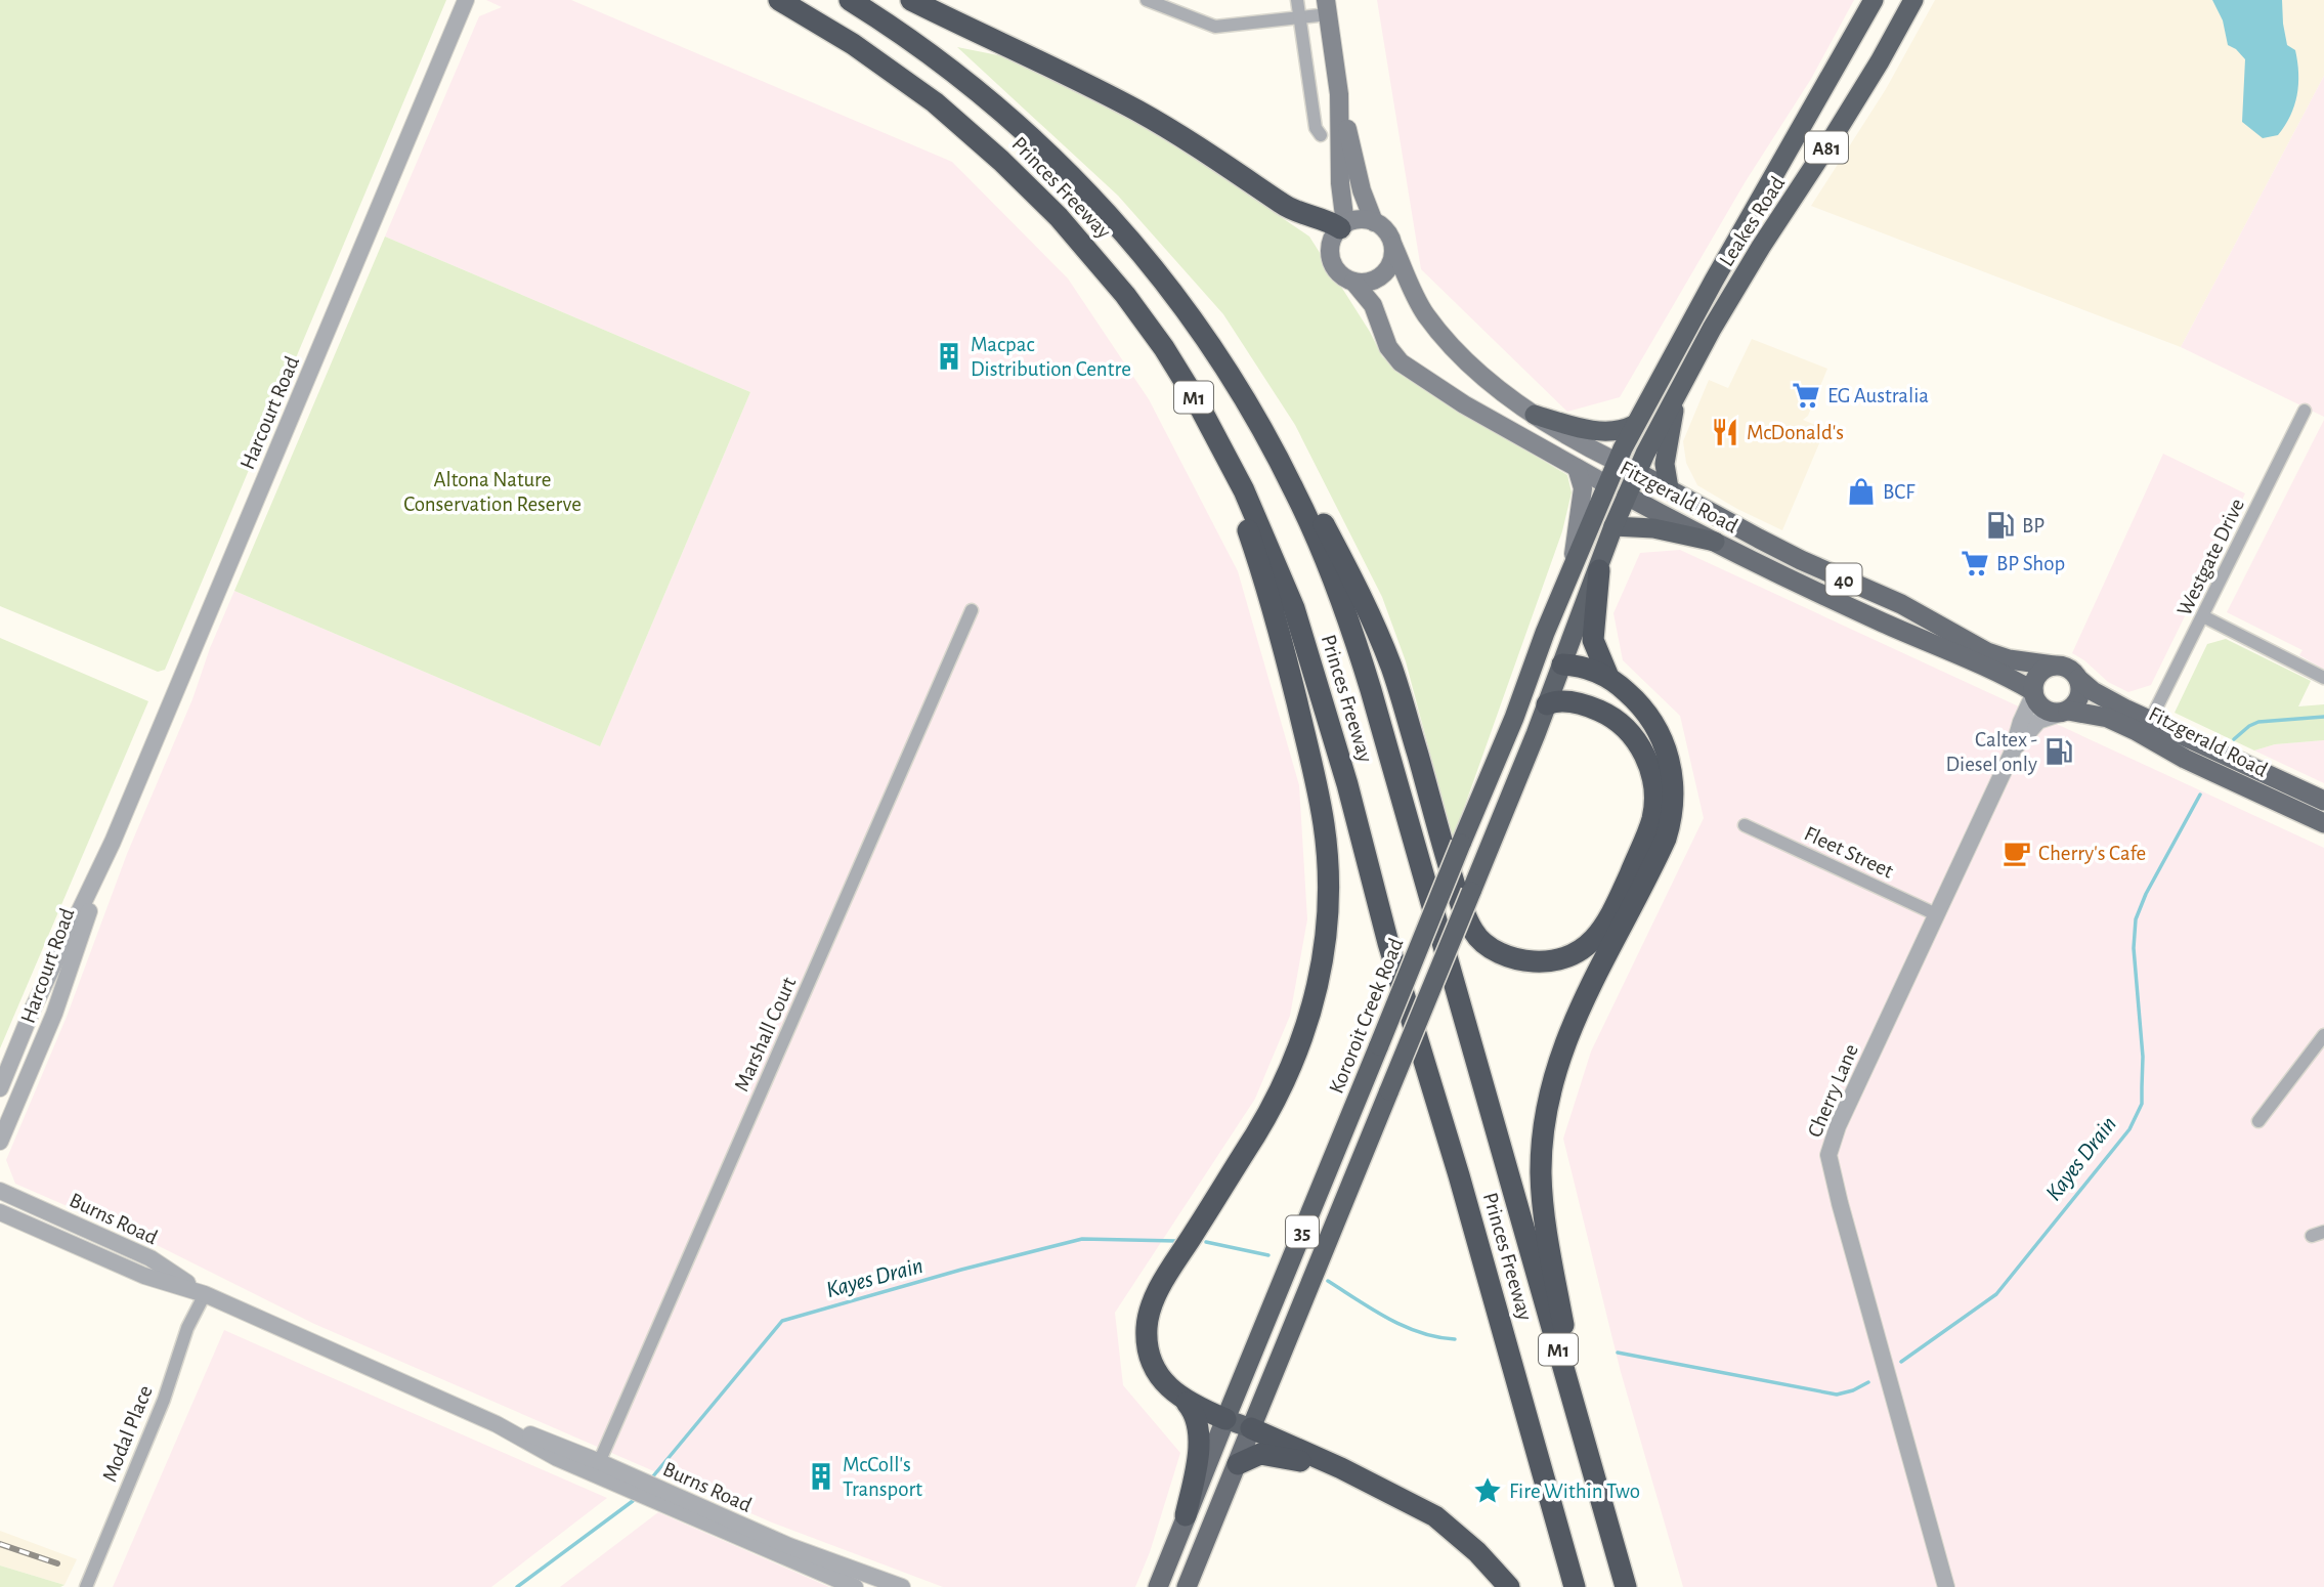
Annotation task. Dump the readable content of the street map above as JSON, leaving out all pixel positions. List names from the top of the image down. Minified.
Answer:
{"streets":{"highway":["A81","Princes Freeway","Leakes Road","M1","Fitzgerald Road","Kororoit Creek Road","35"],"main road":["40"],"street":["Harcourt Road","Westgate Drive","Fleet Street","Marshall Court","Cherry Lane","Burns Road","Modal Place"]},"crossings":[["Leakes Road","Fitzgerald Road"],["Leakes Road","Kororoit Creek Road"],["Fitzgerald Road","Westgate Drive"],["Fitzgerald Road","40"],["Fitzgerald Road","Kororoit Creek Road"],["Fitzgerald Road","Cherry Lane"],["Fitzgerald Road","35"],["40","Cherry Lane"],["Fleet Street","Cherry Lane"],["Marshall Court","Burns Road"],["Burns Road","Modal Place"]],"water":["Kayes Drain"],"parks":["Altona Nature Conservation Reserve"],"places":{"building":["Macpac Distribution Centre","McColl's Transport"],"supermarket":["EG Australia","BP Shop"],"restaurant":["McDonald's"],"shop":["BCF"],"fuel station":["BP","Caltex - Diesel only"],"cafe":["Cherry's Cafe"],"place":["Fire Within Two"]}}
